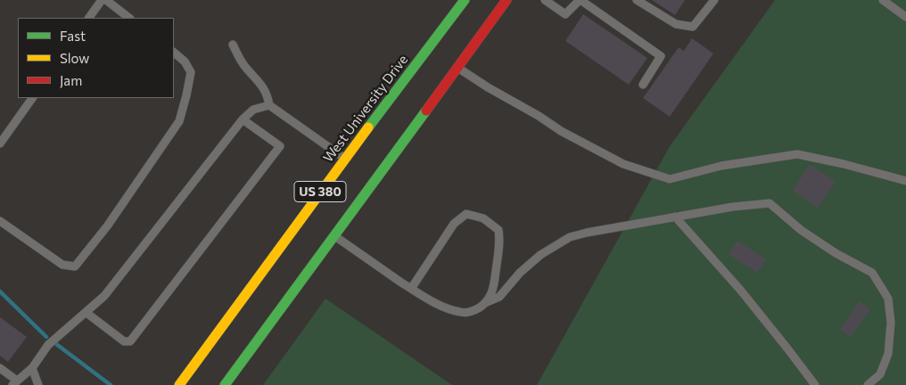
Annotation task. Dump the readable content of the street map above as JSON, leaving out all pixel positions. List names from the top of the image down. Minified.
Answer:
{"streets":{"highway":["West University Drive","US 380"]},"legend":["Fast","Slow","Jam"]}
